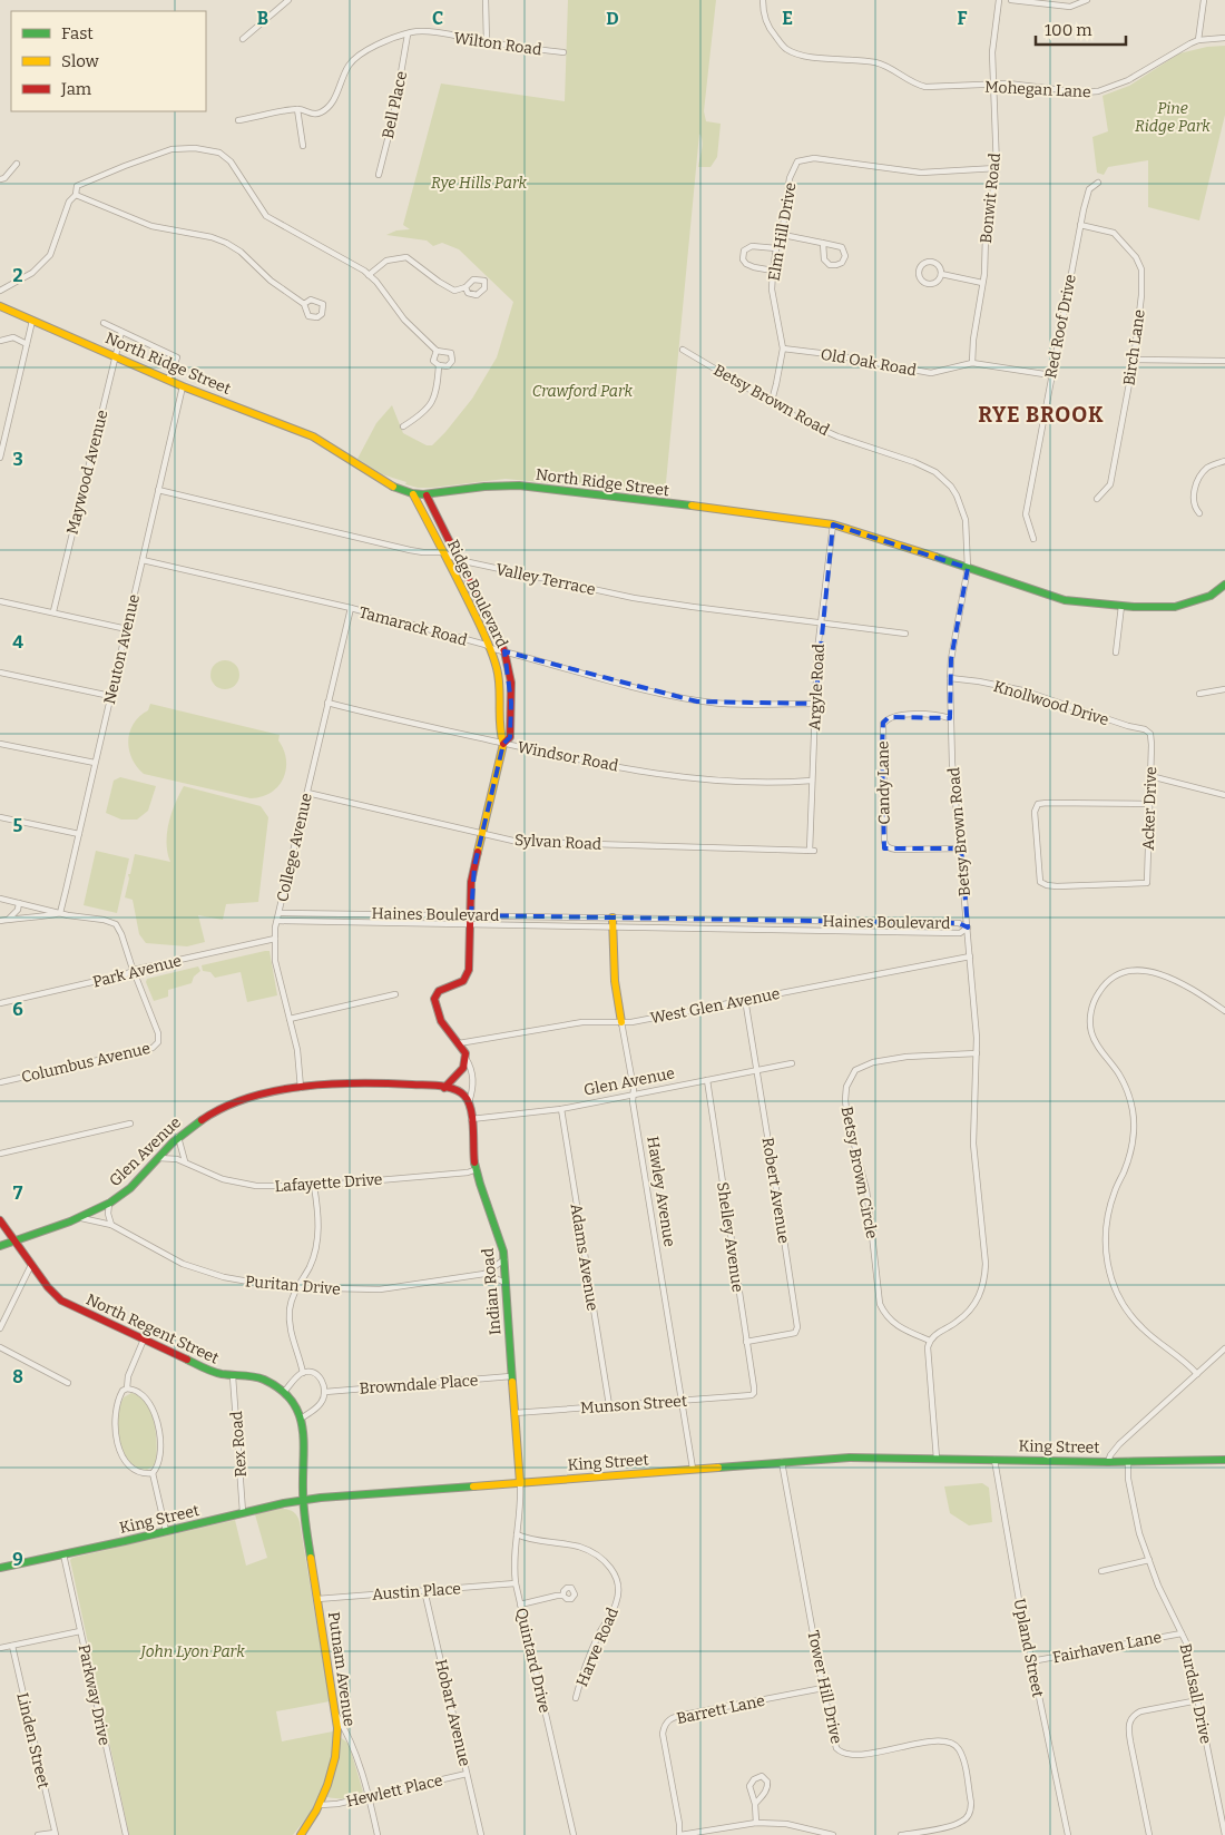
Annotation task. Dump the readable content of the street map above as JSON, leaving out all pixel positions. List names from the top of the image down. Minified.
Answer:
{"streets":{"street":["Wilton Road","Mohegan Lane","Bell Place","Bonwit Road","Elm Hill Drive","Red Roof Drive","Birch Lane","Old Oak Road","North Ridge Street","Betsy Brown Road","Maywood Avenue","Valley Terrace","Ridge Boulevard","Tamarack Road","Neuton Avenue","Argyle Road","Knollwood Drive","Windsor Road","Candy Lane","Acker Drive","Sylvan Road","College Avenue","Haines Boulevard","Park Avenue","West Glen Avenue","Columbus Avenue","Glen Avenue","Betsy Brown Circle","Lafayette Drive","Robert Avenue","Hawley Avenue","Shelley Avenue","Adams Avenue","Puritan Drive","Indian Road","North Regent Street","Browndale Place","Munson Street","Rex Road","King Street","Austin Place","Harve Road","Fairhaven Lane","Upland Street","Quintard Drive","Putnam Avenue","Tower Hill Drive","Burdsall Drive","Parkway Drive","Barrett Lane","Hobart Avenue","Linden Street","Hewlett Place"]},"crossings":[["Wilton Road","Bell Place"],["Mohegan Lane","Bonwit Road"],["Bonwit Road","Elm Hill Drive"],["Bonwit Road","Old Oak Road"],["Elm Hill Drive","Old Oak Road"],["Elm Hill Drive","Betsy Brown Road"],["Red Roof Drive","Birch Lane"],["Red Roof Drive","Old Oak Road"],["North Ridge Street","Betsy Brown Road"],["North Ridge Street","Maywood Avenue"],["North Ridge Street","Ridge Boulevard"],["North Ridge Street","Neuton Avenue"],["North Ridge Street","Argyle Road"],["Betsy Brown Road","Knollwood Drive"],["Betsy Brown Road","Candy Lane"],["Betsy Brown Road","Haines Boulevard"],["Betsy Brown Road","West Glen Avenue"],["Betsy Brown Road","Betsy Brown Circle"],["Valley Terrace","Ridge Boulevard"],["Valley Terrace","Neuton Avenue"],["Valley Terrace","Argyle Road"],["Ridge Boulevard","Tamarack Road"],["Ridge Boulevard","Windsor Road"],["Ridge Boulevard","Sylvan Road"],["Ridge Boulevard","Haines Boulevard"],["Ridge Boulevard","Indian Road"],["Tamarack Road","Neuton Avenue"],["Tamarack Road","Argyle Road"],["Tamarack Road","College Avenue"],["Argyle Road","Windsor Road"],["Argyle Road","Sylvan Road"],["Knollwood Drive","Acker Drive"],["Windsor Road","College Avenue"],["Sylvan Road","College Avenue"],["College Avenue","Haines Boulevard"],["College Avenue","Park Avenue"],["College Avenue","Glen Avenue"],["Haines Boulevard","Hawley Avenue"],["Haines Boulevard","Indian Road"],["Park Avenue","Columbus Avenue"],["West Glen Avenue","Robert Avenue"],["West Glen Avenue","Hawley Avenue"],["West Glen Avenue","Indian Road"],["Glen Avenue","Lafayette Drive"],["Glen Avenue","Robert Avenue"],["Glen Avenue","Hawley Avenue"],["Glen Avenue","Shelley Avenue"],["Glen Avenue","Adams Avenue"],["Glen Avenue","Puritan Drive"],["Glen Avenue","Indian Road"],["Glen Avenue","North Regent Street"],["Lafayette Drive","Indian Road"],["Robert Avenue","Shelley Avenue"],["Hawley Avenue","Munson Street"],["Hawley Avenue","King Street"],["Shelley Avenue","Munson Street"],["Adams Avenue","Munson Street"],["Puritan Drive","Indian Road"],["Indian Road","Browndale Place"],["Indian Road","Munson Street"],["Indian Road","King Street"],["Indian Road","Quintard Drive"],["North Regent Street","Rex Road"],["North Regent Street","King Street"],["North Regent Street","Putnam Avenue"],["Rex Road","King Street"],["King Street","Upland Street"],["King Street","Quintard Drive"],["King Street","Putnam Avenue"],["King Street","Tower Hill Drive"],["King Street","Burdsall Drive"],["King Street","Parkway Drive"],["Austin Place","Quintard Drive"],["Austin Place","Putnam Avenue"],["Austin Place","Hobart Avenue"],["Harve Road","Quintard Drive"],["Fairhaven Lane","Upland Street"],["Fairhaven Lane","Burdsall Drive"],["Putnam Avenue","Hewlett Place"],["Tower Hill Drive","Barrett Lane"],["Hobart Avenue","Hewlett Place"]],"districts":["RYE BROOK"],"parks":["Pine Ridge Park","Rye Hills Park","Crawford Park","John Lyon Park"],"legend":["Fast","Slow","Jam"],"scale_bar":"100 m","grid":{"columns":["B","C","D","E","F"],"rows":["2","3","4","5","6","7","8","9"]}}
